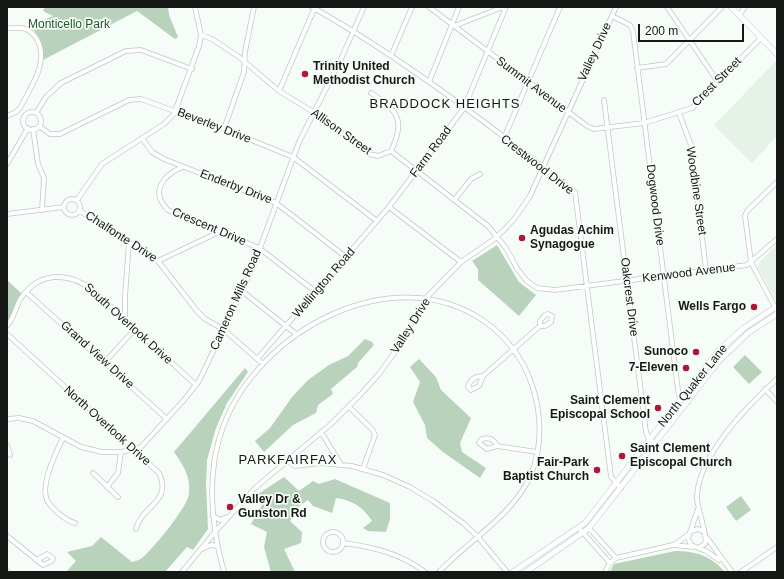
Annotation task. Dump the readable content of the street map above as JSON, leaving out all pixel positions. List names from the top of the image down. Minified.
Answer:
{"streets":{"main road":["North Quaker Lane"],"street":["Valley Drive","Crest Street","Summit Avenue","Beverley Drive","Allison Street","Farm Road","Crestwood Drive","Enderby Drive","Woodbine Street","Dogwood Drive","Crescent Drive","Chalfonte Drive","Kenwood Avenue","Wellington Road","Oakcrest Drive","Cameron Mills Road","South Overlook Drive","Grand View Drive","North Overlook Drive"]},"crossings":[["Valley Drive","Summit Avenue"],["Valley Drive","Allison Street"],["Valley Drive","Crestwood Drive"],["Valley Drive","Dogwood Drive"],["Valley Drive","Kenwood Avenue"],["Crest Street","Summit Avenue"],["Crest Street","Woodbine Street"],["Crest Street","Dogwood Drive"],["Summit Avenue","Farm Road"],["Summit Avenue","Dogwood Drive"],["Summit Avenue","Oakcrest Drive"],["Beverley Drive","Wellington Road"],["Beverley Drive","Cameron Mills Road"],["Allison Street","Farm Road"],["Allison Street","Kenwood Avenue"],["Allison Street","Cameron Mills Road"],["Farm Road","Crestwood Drive"],["Farm Road","Wellington Road"],["Crestwood Drive","Kenwood Avenue"],["Crestwood Drive","Cameron Mills Road"],["Crestwood Drive","North Quaker Lane"],["Enderby Drive","Crescent Drive"],["Enderby Drive","Wellington Road"],["Enderby Drive","Cameron Mills Road"],["Woodbine Street","Kenwood Avenue"],["Dogwood Drive","Kenwood Avenue"],["Dogwood Drive","North Quaker Lane"],["Crescent Drive","Wellington Road"],["Crescent Drive","Cameron Mills Road"],["Chalfonte Drive","Wellington Road"],["Chalfonte Drive","Cameron Mills Road"],["Kenwood Avenue","Oakcrest Drive"],["Oakcrest Drive","North Quaker Lane"],["Cameron Mills Road","South Overlook Drive"],["Cameron Mills Road","Grand View Drive"],["Cameron Mills Road","North Overlook Drive"],["South Overlook Drive","Grand View Drive"]],"districts":["BRADDOCK HEIGHTS","PARKFAIRFAX"],"parks":["Monticello Park"],"places":["Trinity United Methodist Church","Agudas Achim Synagogue","Wells Fargo","Sunoco","7-Eleven","Saint Clement Episcopal School","Saint Clement Episcopal Church","Fair-Park Baptist Church","Valley Dr & Gunston Rd"],"scale_bar":"200 m"}
